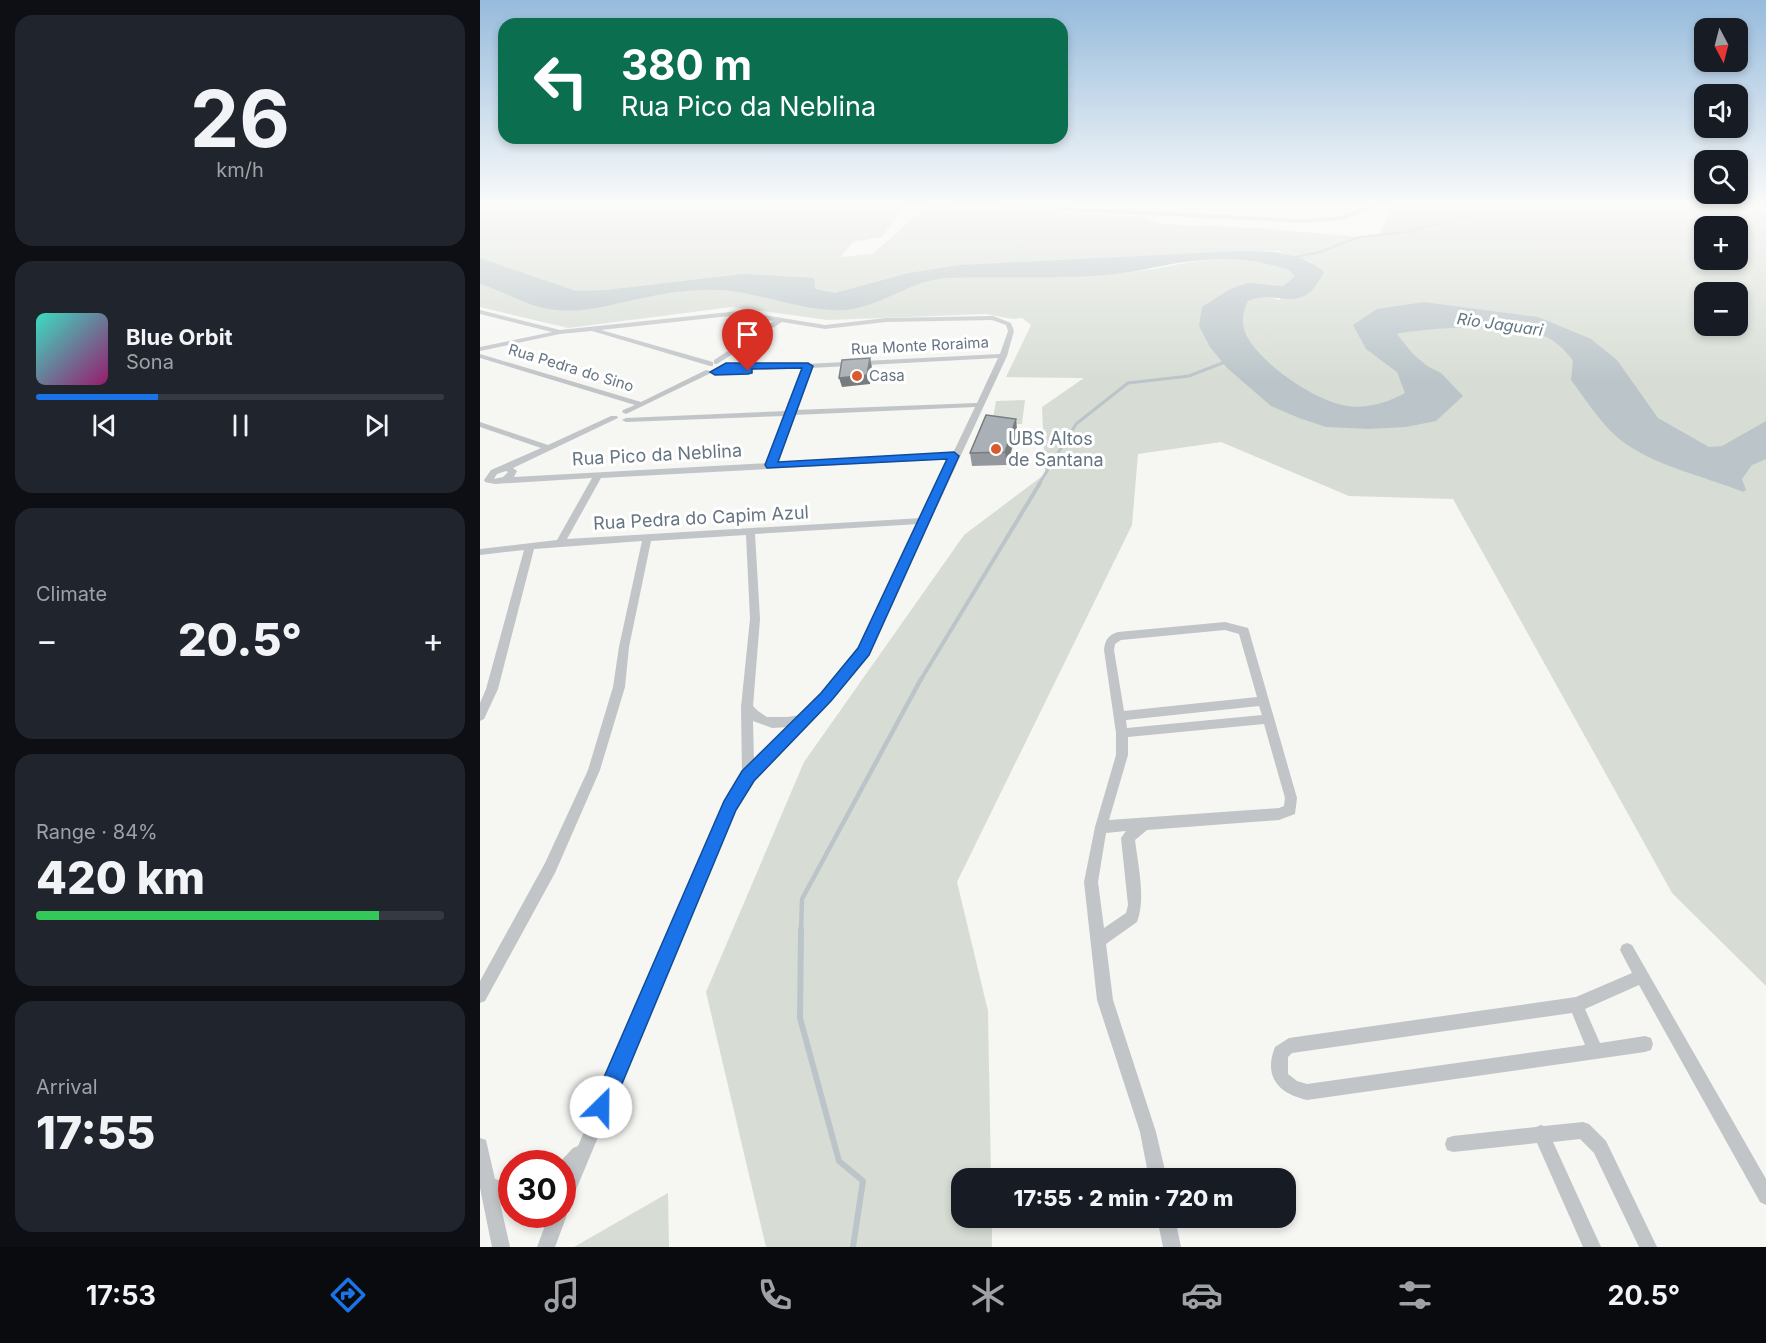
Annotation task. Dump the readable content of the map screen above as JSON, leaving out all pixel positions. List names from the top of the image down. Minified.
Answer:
{"streets":{"street":["Rua Monte Roraima","Rua Pedra do Sino","Rua Pico da Neblina","Rua Pedra do Capim Azul"]},"water":["Rio Jaguari"],"places":["Casa","UBS Altos de Santana"],"north":"bottom","page":{"tile":[["26","km/h"],"Climate",["Range · 84%","420 km"],["Arrival","17:55"]],"map_buttons":["+","−"],"turn":["380 m","Rua Pico da Neblina"],"song":["Blue Orbit","Sona"],"heat":["−","20.5°","+"],"limit":"30","trip":"17:55 · 2 min · 720 m","tabs":["17:53","20.5°"]}}
